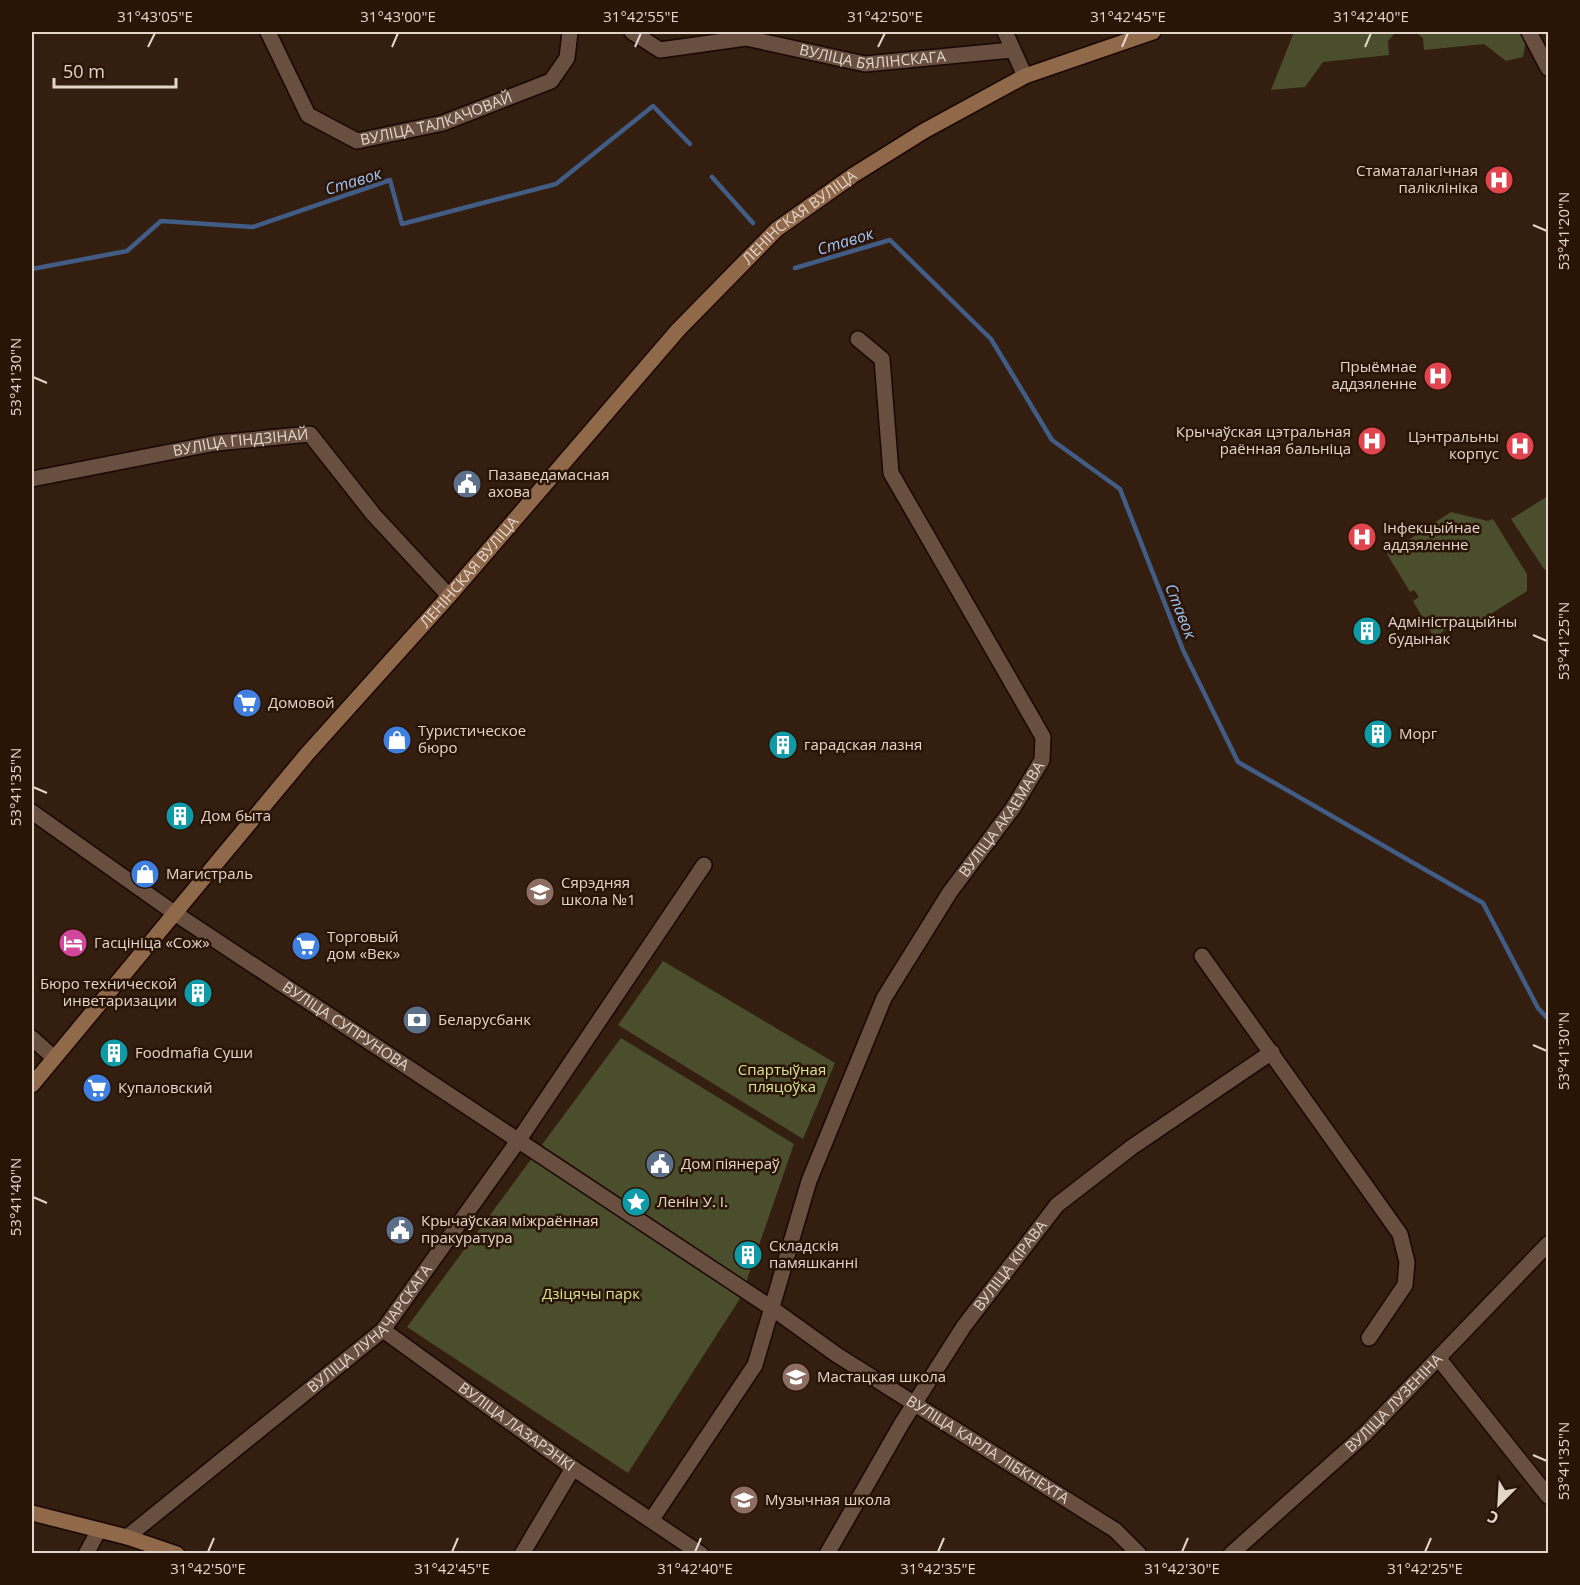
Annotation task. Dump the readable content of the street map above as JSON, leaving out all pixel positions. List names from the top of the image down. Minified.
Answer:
{"streets":{"main road":["ЛЕНІНСКАЯ ВУЛІЦА"],"street":["ВУЛІЦА БЯЛІНСКАГА","ВУЛІЦА ТАЛКАЧОВАЙ","ВУЛІЦА ГІНДЗІНАЙ","ВУЛІЦА АКАЕМАВА","ВУЛІЦА СУПРУНОВА","ВУЛІЦА КІРАВА","ВУЛІЦА ЛУНАЧАРСКАГА","ВУЛІЦА ЛУЗЕНІНА","ВУЛІЦА ЛАЗАРЭНКІ","ВУЛІЦА КАРЛА ЛІБКНЕХТА"]},"crossings":[["ЛЕНІНСКАЯ ВУЛІЦА","ВУЛІЦА ГІНДЗІНАЙ"],["ЛЕНІНСКАЯ ВУЛІЦА","ВУЛІЦА СУПРУНОВА"],["ВУЛІЦА АКАЕМАВА","ВУЛІЦА СУПРУНОВА"],["ВУЛІЦА АКАЕМАВА","ВУЛІЦА ЛАЗАРЭНКІ"],["ВУЛІЦА АКАЕМАВА","ВУЛІЦА КАРЛА ЛІБКНЕХТА"],["ВУЛІЦА СУПРУНОВА","ВУЛІЦА ЛУНАЧАРСКАГА"],["ВУЛІЦА СУПРУНОВА","ВУЛІЦА КАРЛА ЛІБКНЕХТА"],["ВУЛІЦА КІРАВА","ВУЛІЦА КАРЛА ЛІБКНЕХТА"],["ВУЛІЦА ЛУНАЧАРСКАГА","ВУЛІЦА ЛАЗАРЭНКІ"]],"water":["Ставок"],"parks":["Спартыўная пляцоўка","Дзіцячы парк"],"places":{"hospital":["Стаматалагічная паліклініка","Прыёмнае аддзяленне","Крычаўская цэтральная раённая бальніца","Цэнтральны корпус","Інфекцыйнае аддзяленне"],"public building":["Пазаведамасная ахова","Дом піянераў","Крычаўская міжраённая пракуратура"],"building":["Адміністрацыйны будынак","Морг","гарадская лазня","Дом быта","Бюро технической инветаризации","Foodmafia Суши","Складскія памяшканні"],"supermarket":["Домовой","Торговый дом «Век»","Купаловский"],"shop":["Туристическое бюро","Магистраль"],"school or university":["Сярэдняя школа №1","Мастацкая школа","Музычная школа"],"hotel":["Гасцініца «Сож»"],"bank":["Беларусбанк"],"place":["Ленін У. І."]},"scale_bar":"50 m","north":"bottom left","coordinates":["31°43'05\"E","31°43'00\"E","31°42'55\"E","31°42'50\"E","31°42'45\"E","31°42'40\"E","53°41'20\"N","53°41'30\"N","53°41'25\"N","53°41'35\"N","53°41'40\"N","31°42'35\"E","31°42'30\"E","31°42'25\"E"]}
